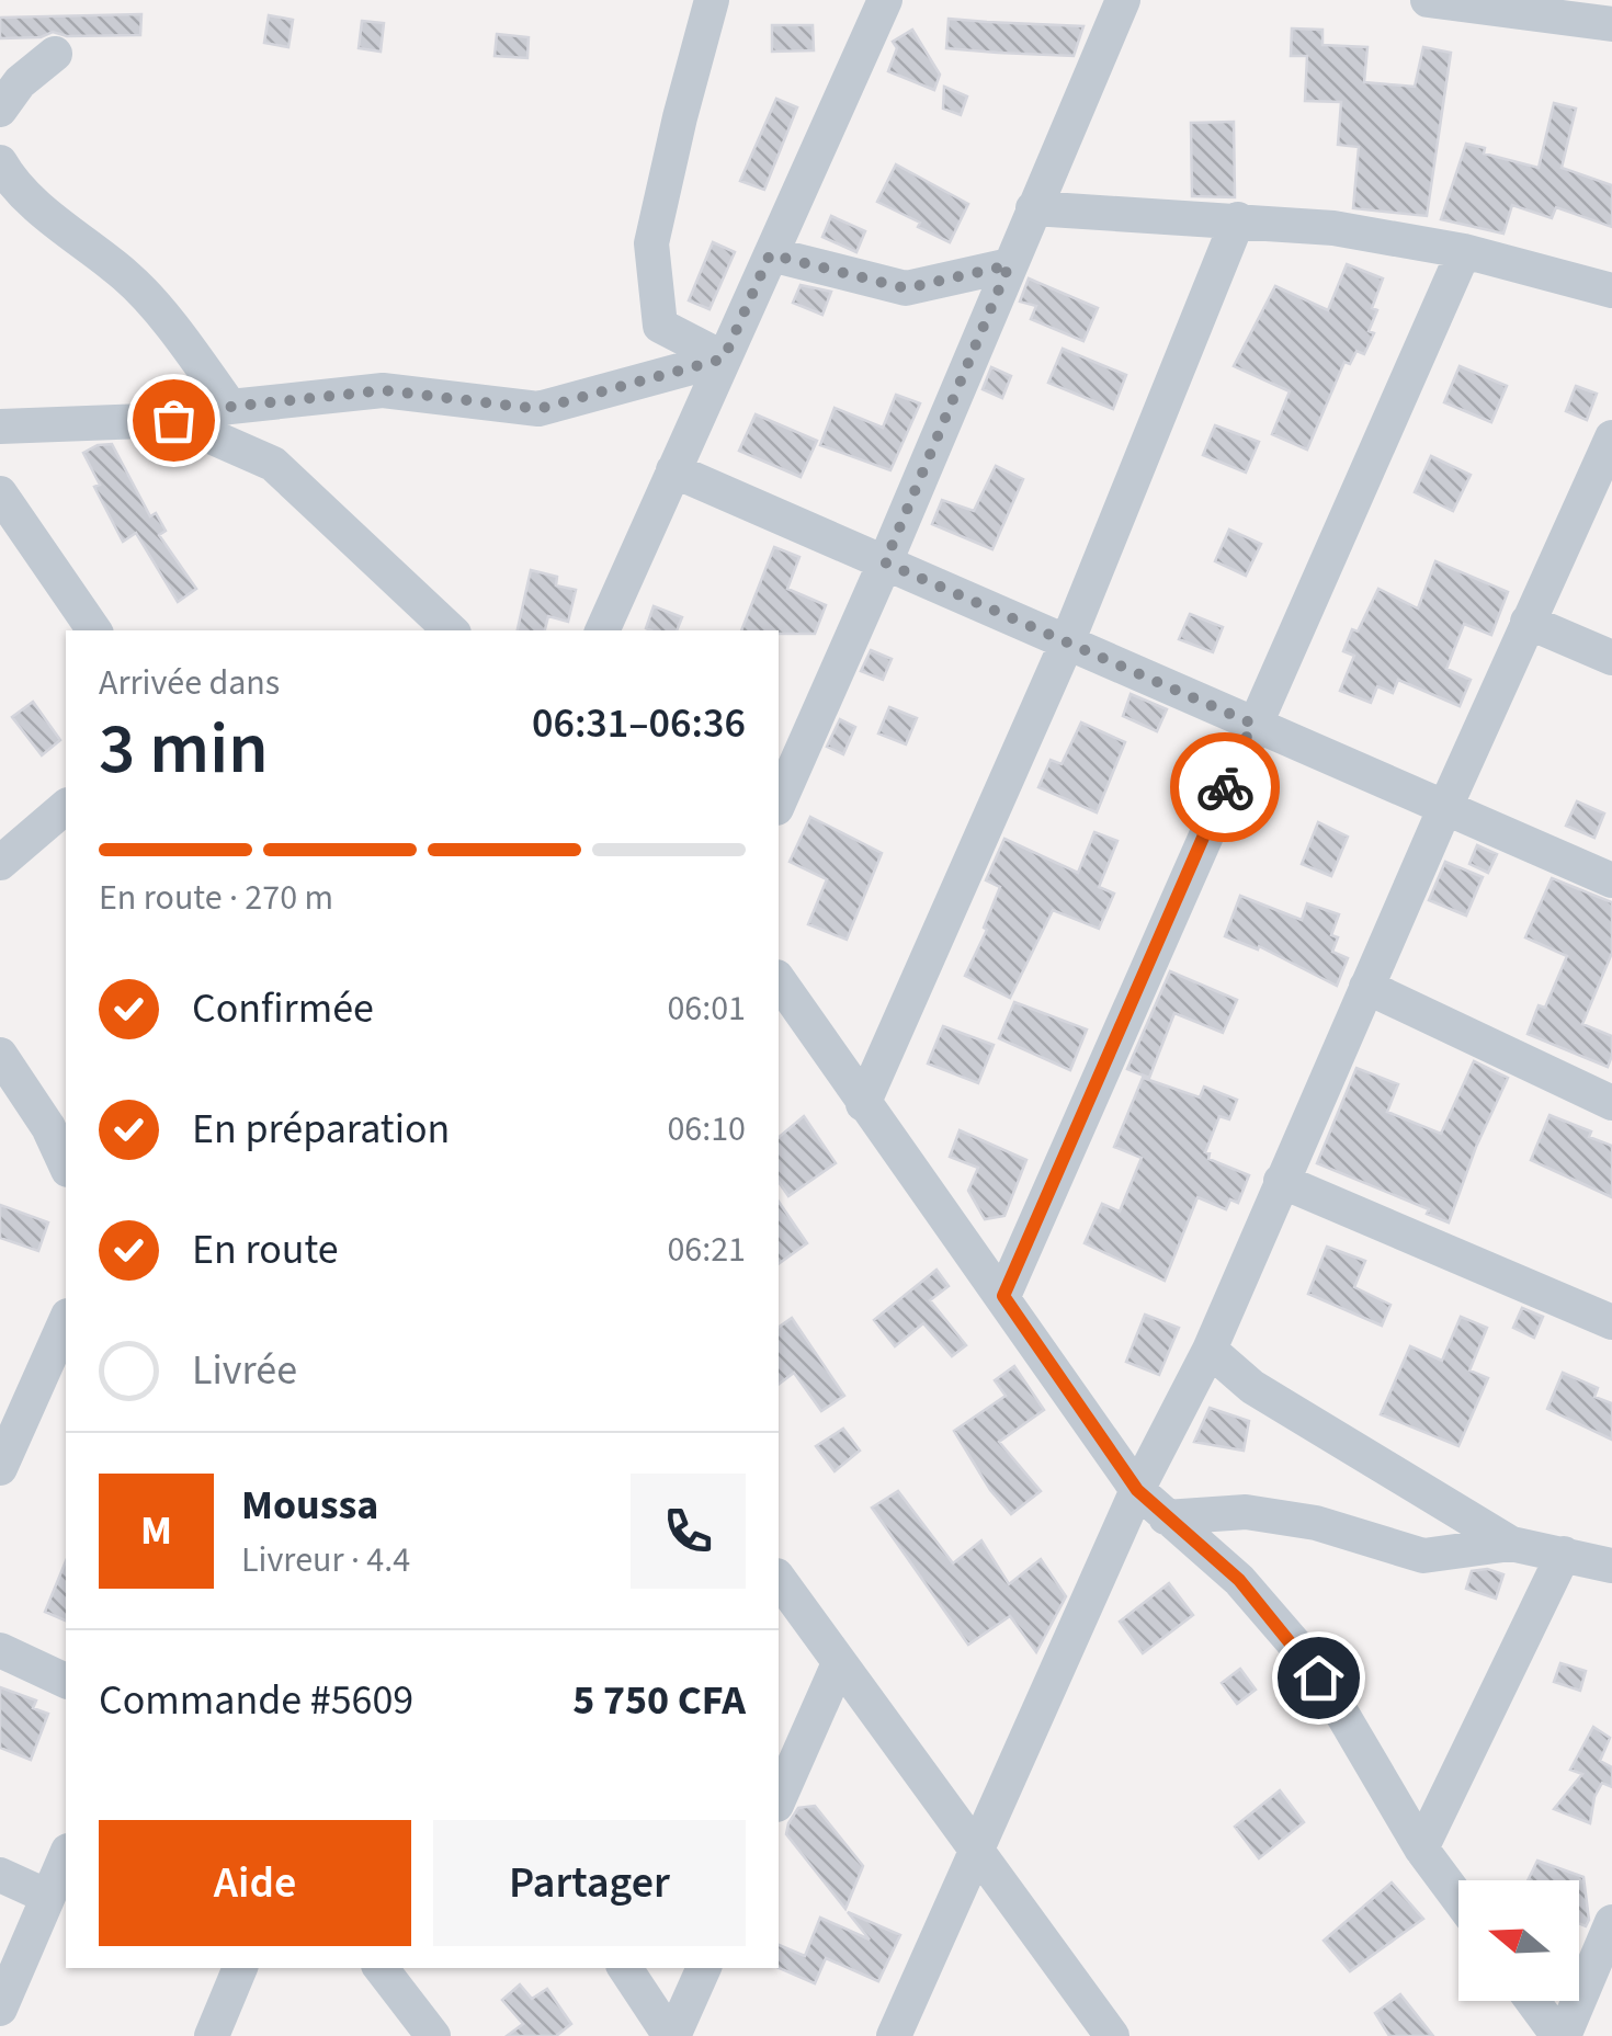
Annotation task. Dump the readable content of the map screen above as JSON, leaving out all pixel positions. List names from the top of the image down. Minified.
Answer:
{"north":"left","page":{"heading":["3 min","Arrivée dans","06:31–06:36"],"panel":["Moussa","Livreur · 4.4","Commande #5609","5 750 CFA"],"bar":"En route · 270 m","list":[["Confirmée","06:01"],["En préparation","06:10"],["En route","06:21"],"Livrée"],"round":"M","buttons":["Aide","Partager"]}}
